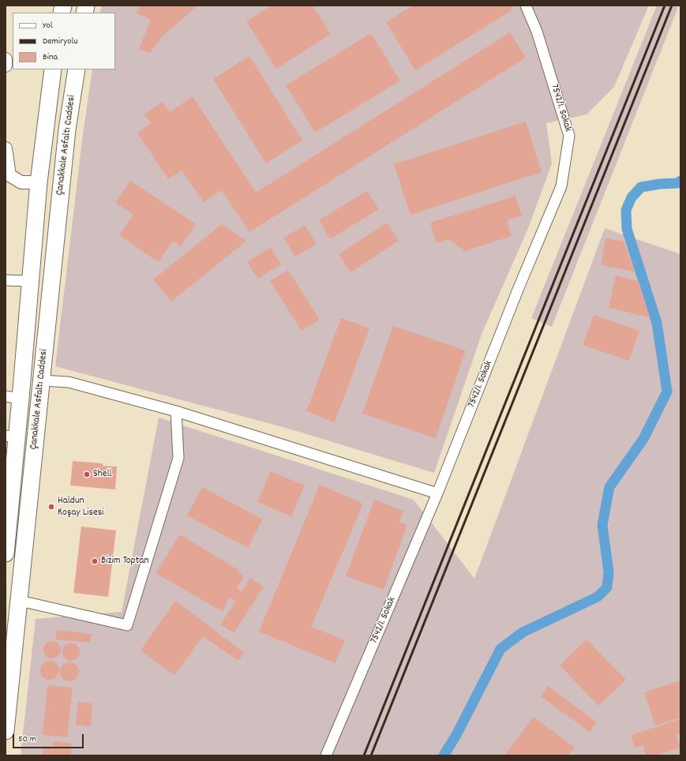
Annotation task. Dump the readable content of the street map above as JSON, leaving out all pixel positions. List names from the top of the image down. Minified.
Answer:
{"streets":{"highway":["Çanakkale Asfaltı Caddesi"],"street":["7542/1. Sokak"]},"places":["Shell","Haldun Koşay Lisesi","Bizim Toptan"],"legend":["Yol","Demiryolu","Bina"],"scale_bar":"50 m"}
